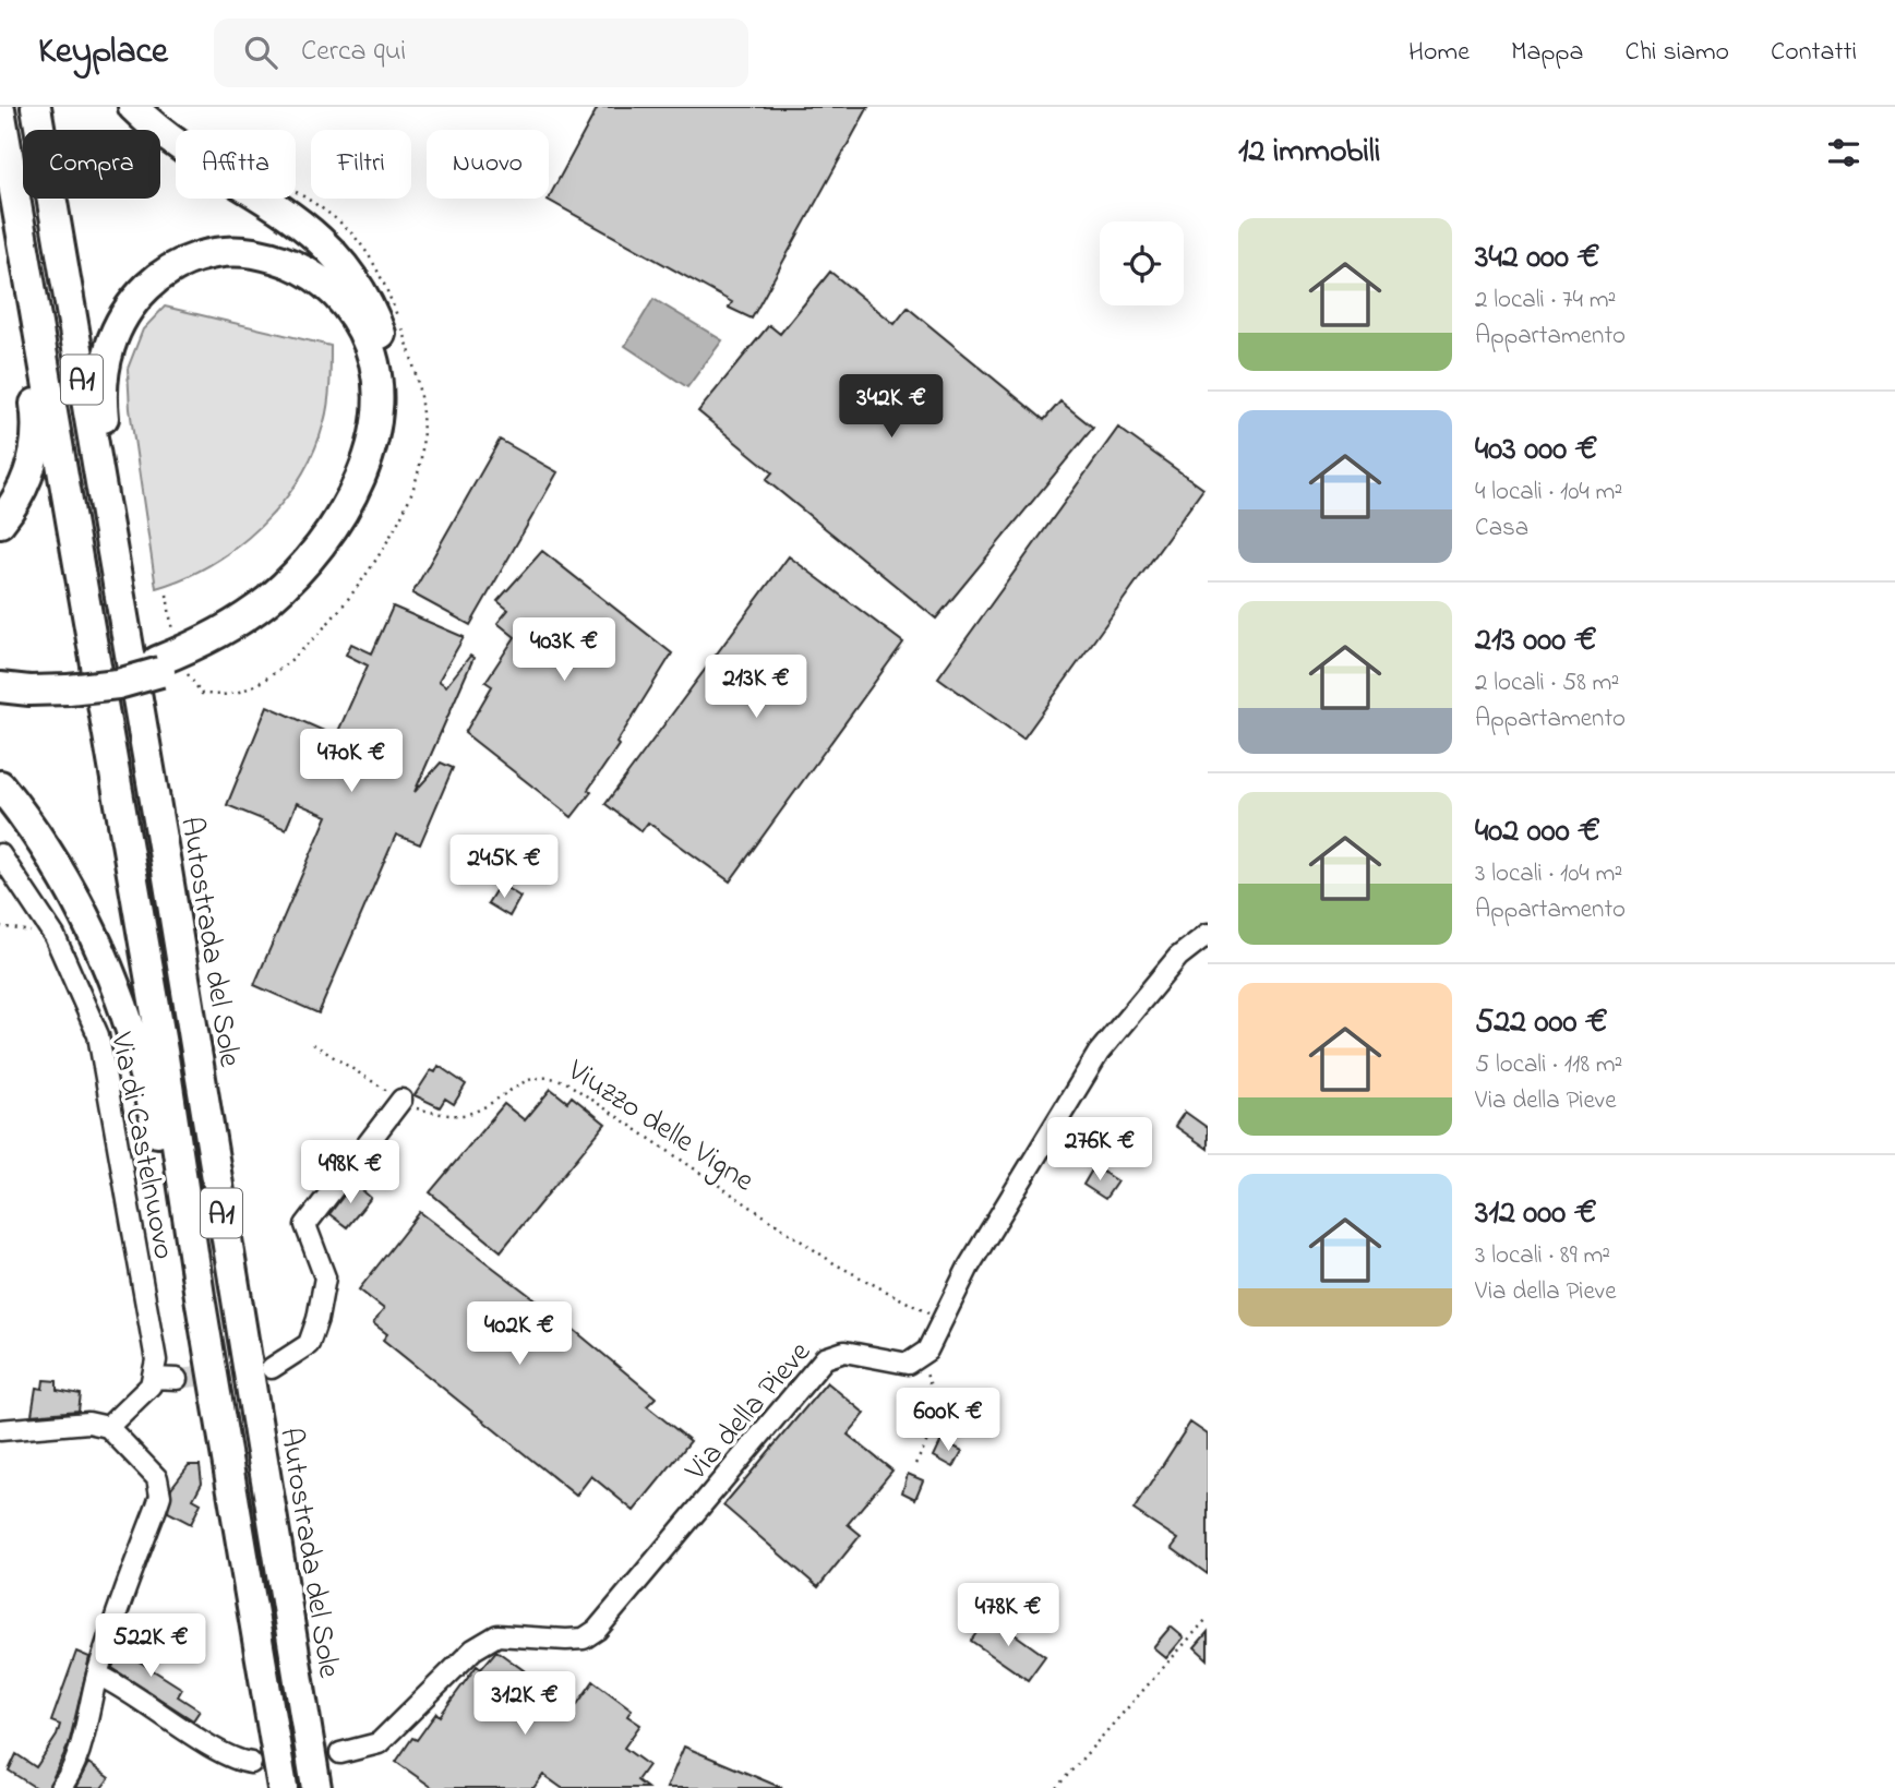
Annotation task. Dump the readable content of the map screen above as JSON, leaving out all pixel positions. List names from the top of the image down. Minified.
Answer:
{"streets":{"highway":["A1","Autostrada del Sole"],"street":["Via di Castelnuovo","Via della Pieve"],"path":["Viuzzo delle Vigne"]},"page":{"header":"Keyplace","search":"Cerca qui","nav":["Home","Mappa","Chi siamo","Contatti"],"heading":"12 immobili","chip":["Compra","Affitta","Filtri","Nuovo"],"list":[{"name":"342 000 €","note":"2 locali · 74 m² · Appartamento"},{"name":"403 000 €","note":"4 locali · 104 m² · Casa"},{"name":"213 000 €","note":"2 locali · 58 m² · Appartamento"},{"name":"402 000 €","note":"3 locali · 104 m² · Appartamento"},{"name":"522 000 €","note":"5 locali · 118 m² · Via della Pieve"},{"name":"312 000 €","note":"3 locali · 89 m² · Via della Pieve"}],"price":["342K €","403K €","213K €","470K €","245K €","276K €","498K €","402K €","600K €","478K €","522K €","312K €"]}}
